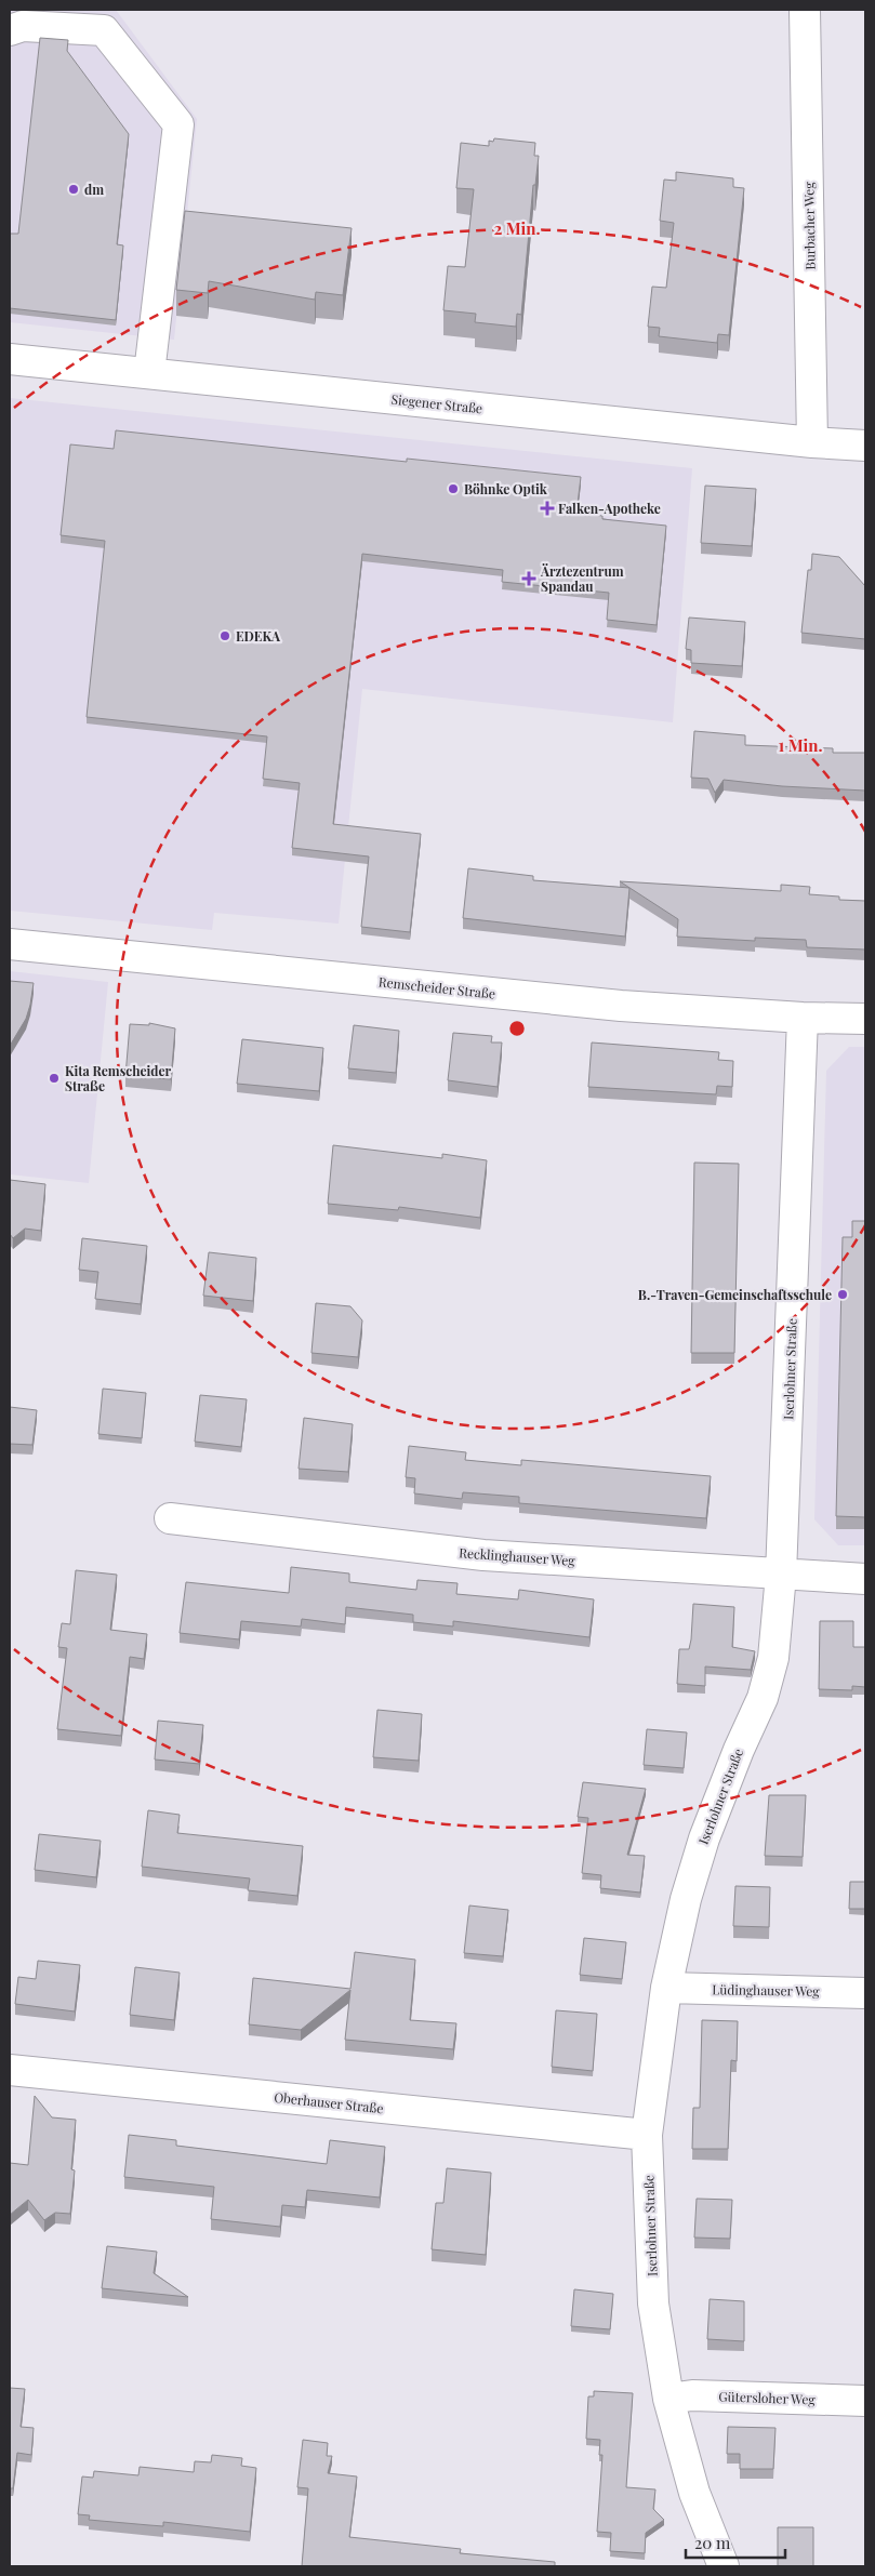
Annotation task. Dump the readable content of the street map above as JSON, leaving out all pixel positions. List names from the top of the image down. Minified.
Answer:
{"streets":{"street":["Burbacher Weg","Siegener Straße","Remscheider Straße","Iserlohner Straße","Recklinghauser Weg","Lüdinghauser Weg","Oberhauser Straße","Gütersloher Weg"]},"crossings":[["Burbacher Weg","Siegener Straße"],["Remscheider Straße","Iserlohner Straße"],["Iserlohner Straße","Recklinghauser Weg"],["Iserlohner Straße","Lüdinghauser Weg"],["Iserlohner Straße","Oberhauser Straße"],["Iserlohner Straße","Gütersloher Weg"]],"places":{"other":["dm","Böhnke Optik","EDEKA","Kita Remscheider Straße","B.-Traven-Gemeinschaftsschule"],"health":["Falken-Apotheke","Ärztezentrum Spandau"]},"scale_bar":"20 m","rings":["2 Min.","1 Min."]}
